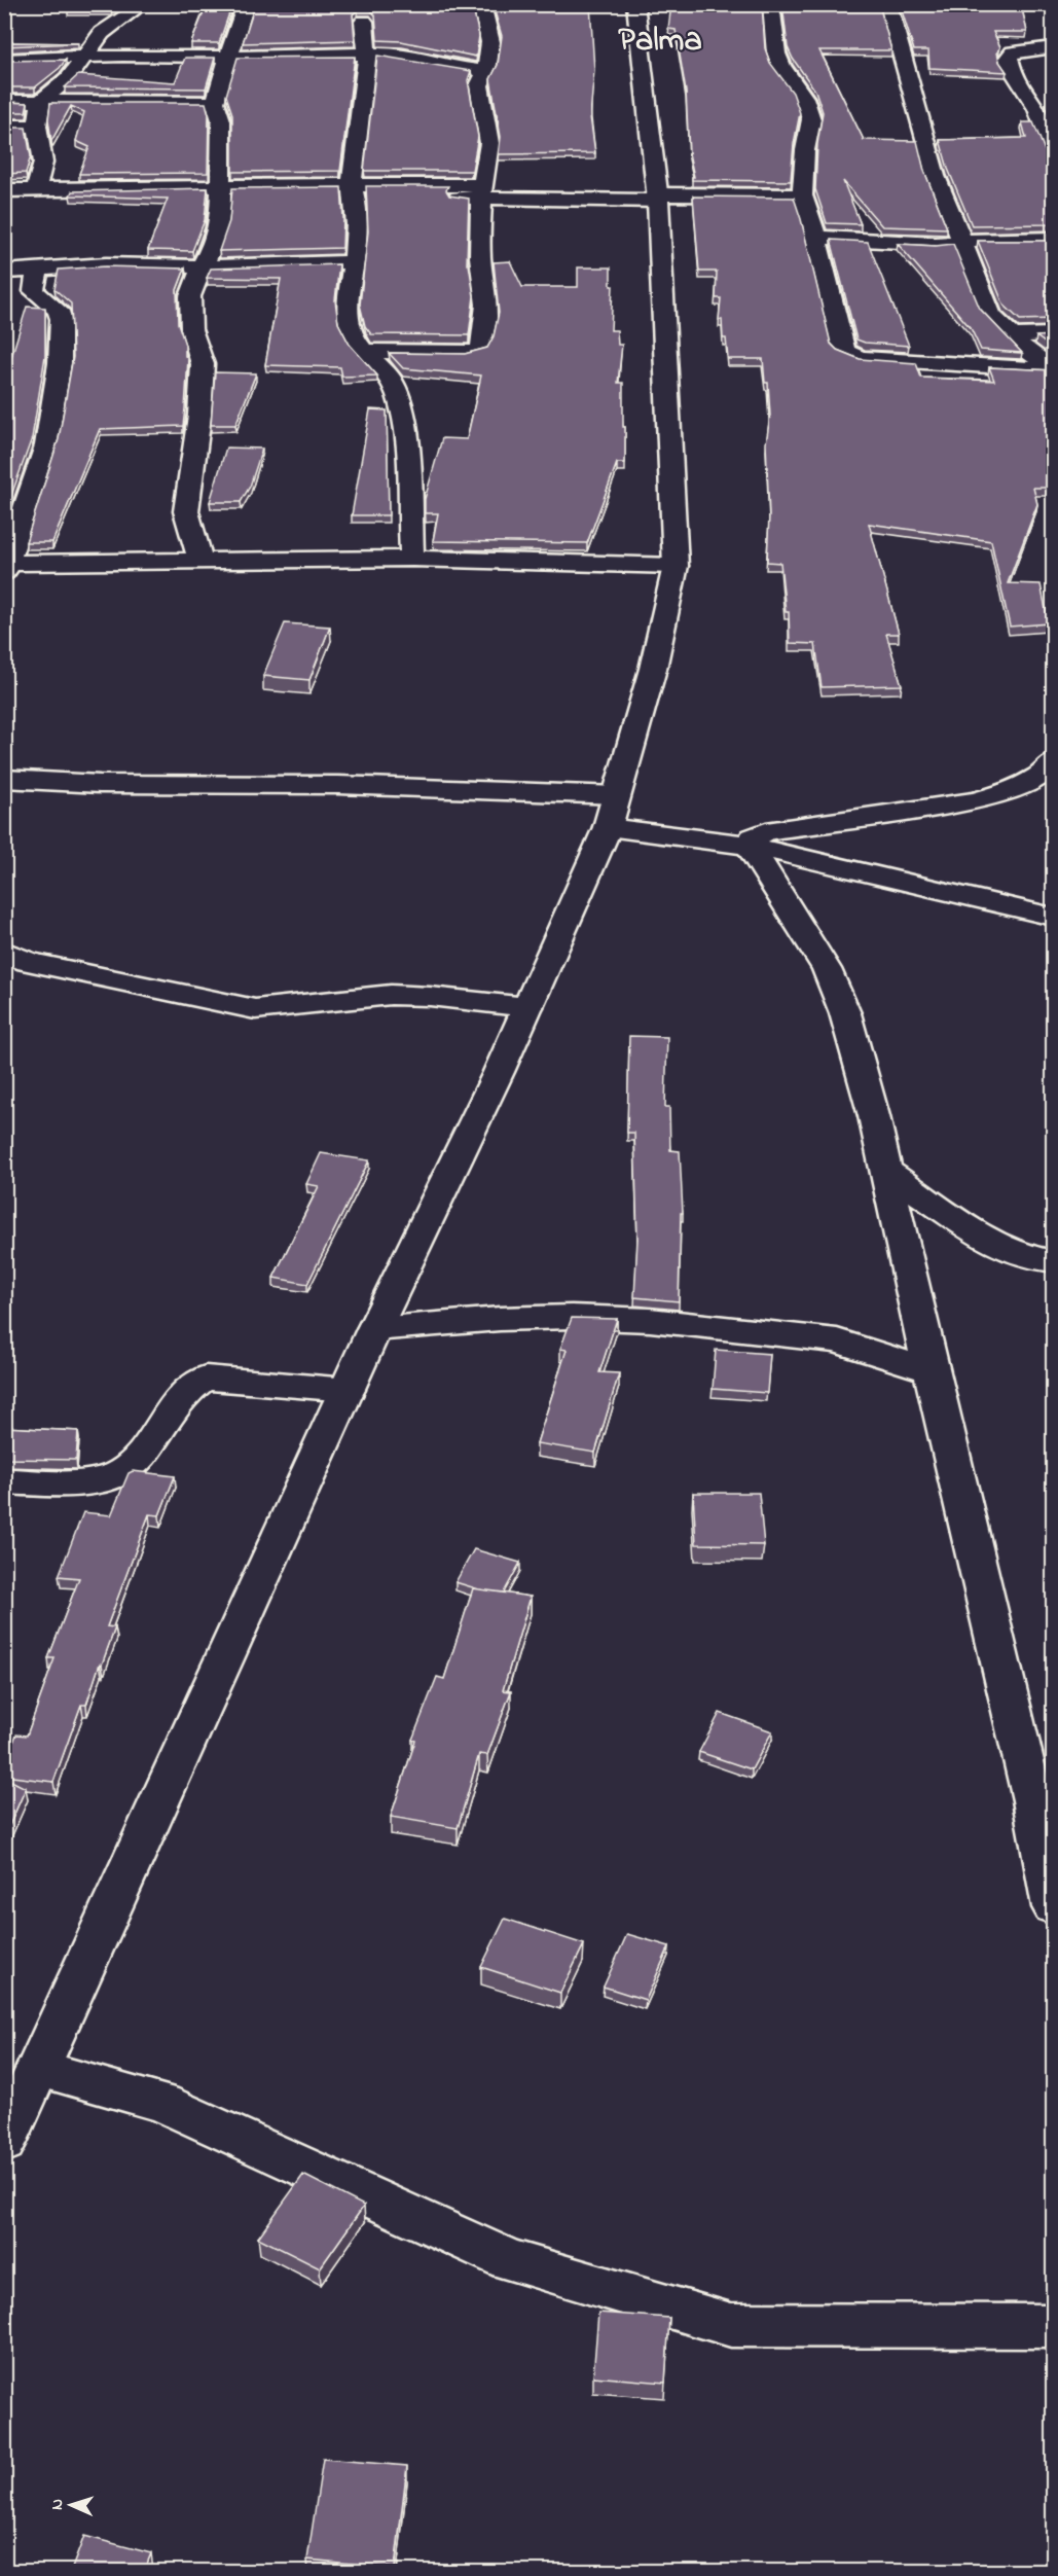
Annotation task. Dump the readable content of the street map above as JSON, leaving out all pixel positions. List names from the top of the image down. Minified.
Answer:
{"districts":["Palma"],"north":"left"}
